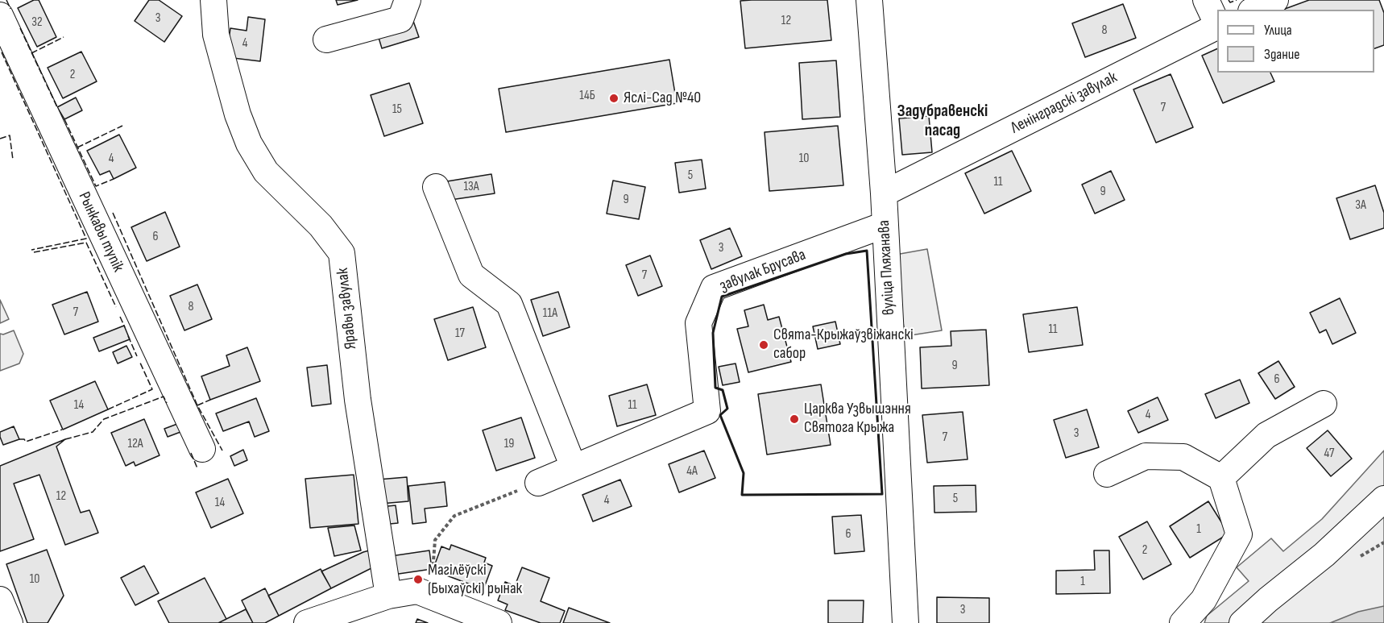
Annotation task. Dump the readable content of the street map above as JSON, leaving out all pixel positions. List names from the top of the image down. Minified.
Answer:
{"streets":{"street":["Ленінградскі завулак","Рынкавы тупік","вуліца Пляханава","завулак Брусава","Яравы завулак"]},"crossings":[["Ленінградскі завулак","вуліца Пляханава"],["вуліца Пляханава","завулак Брусава"]],"districts":["Задубравенскі пасад"],"places":["Яслі-Сад №40","Свята-Крыжаўзвіжанскі сабор","Царква Узвышэння Святога Крыжа","Магілёўскі (Быхаўскі) рынак"],"house_numbers":["3","12","32","8","4","2","14Б","7","15","4","10","5","11","13А","9","9","3А","6","3","7","8","7","11А","11","17","9","6","14","11","4","3","7","12А","19","47","4А","12","5","4","14","1","6","2","10","1","3"],"legend":["Улица","Здание"]}
